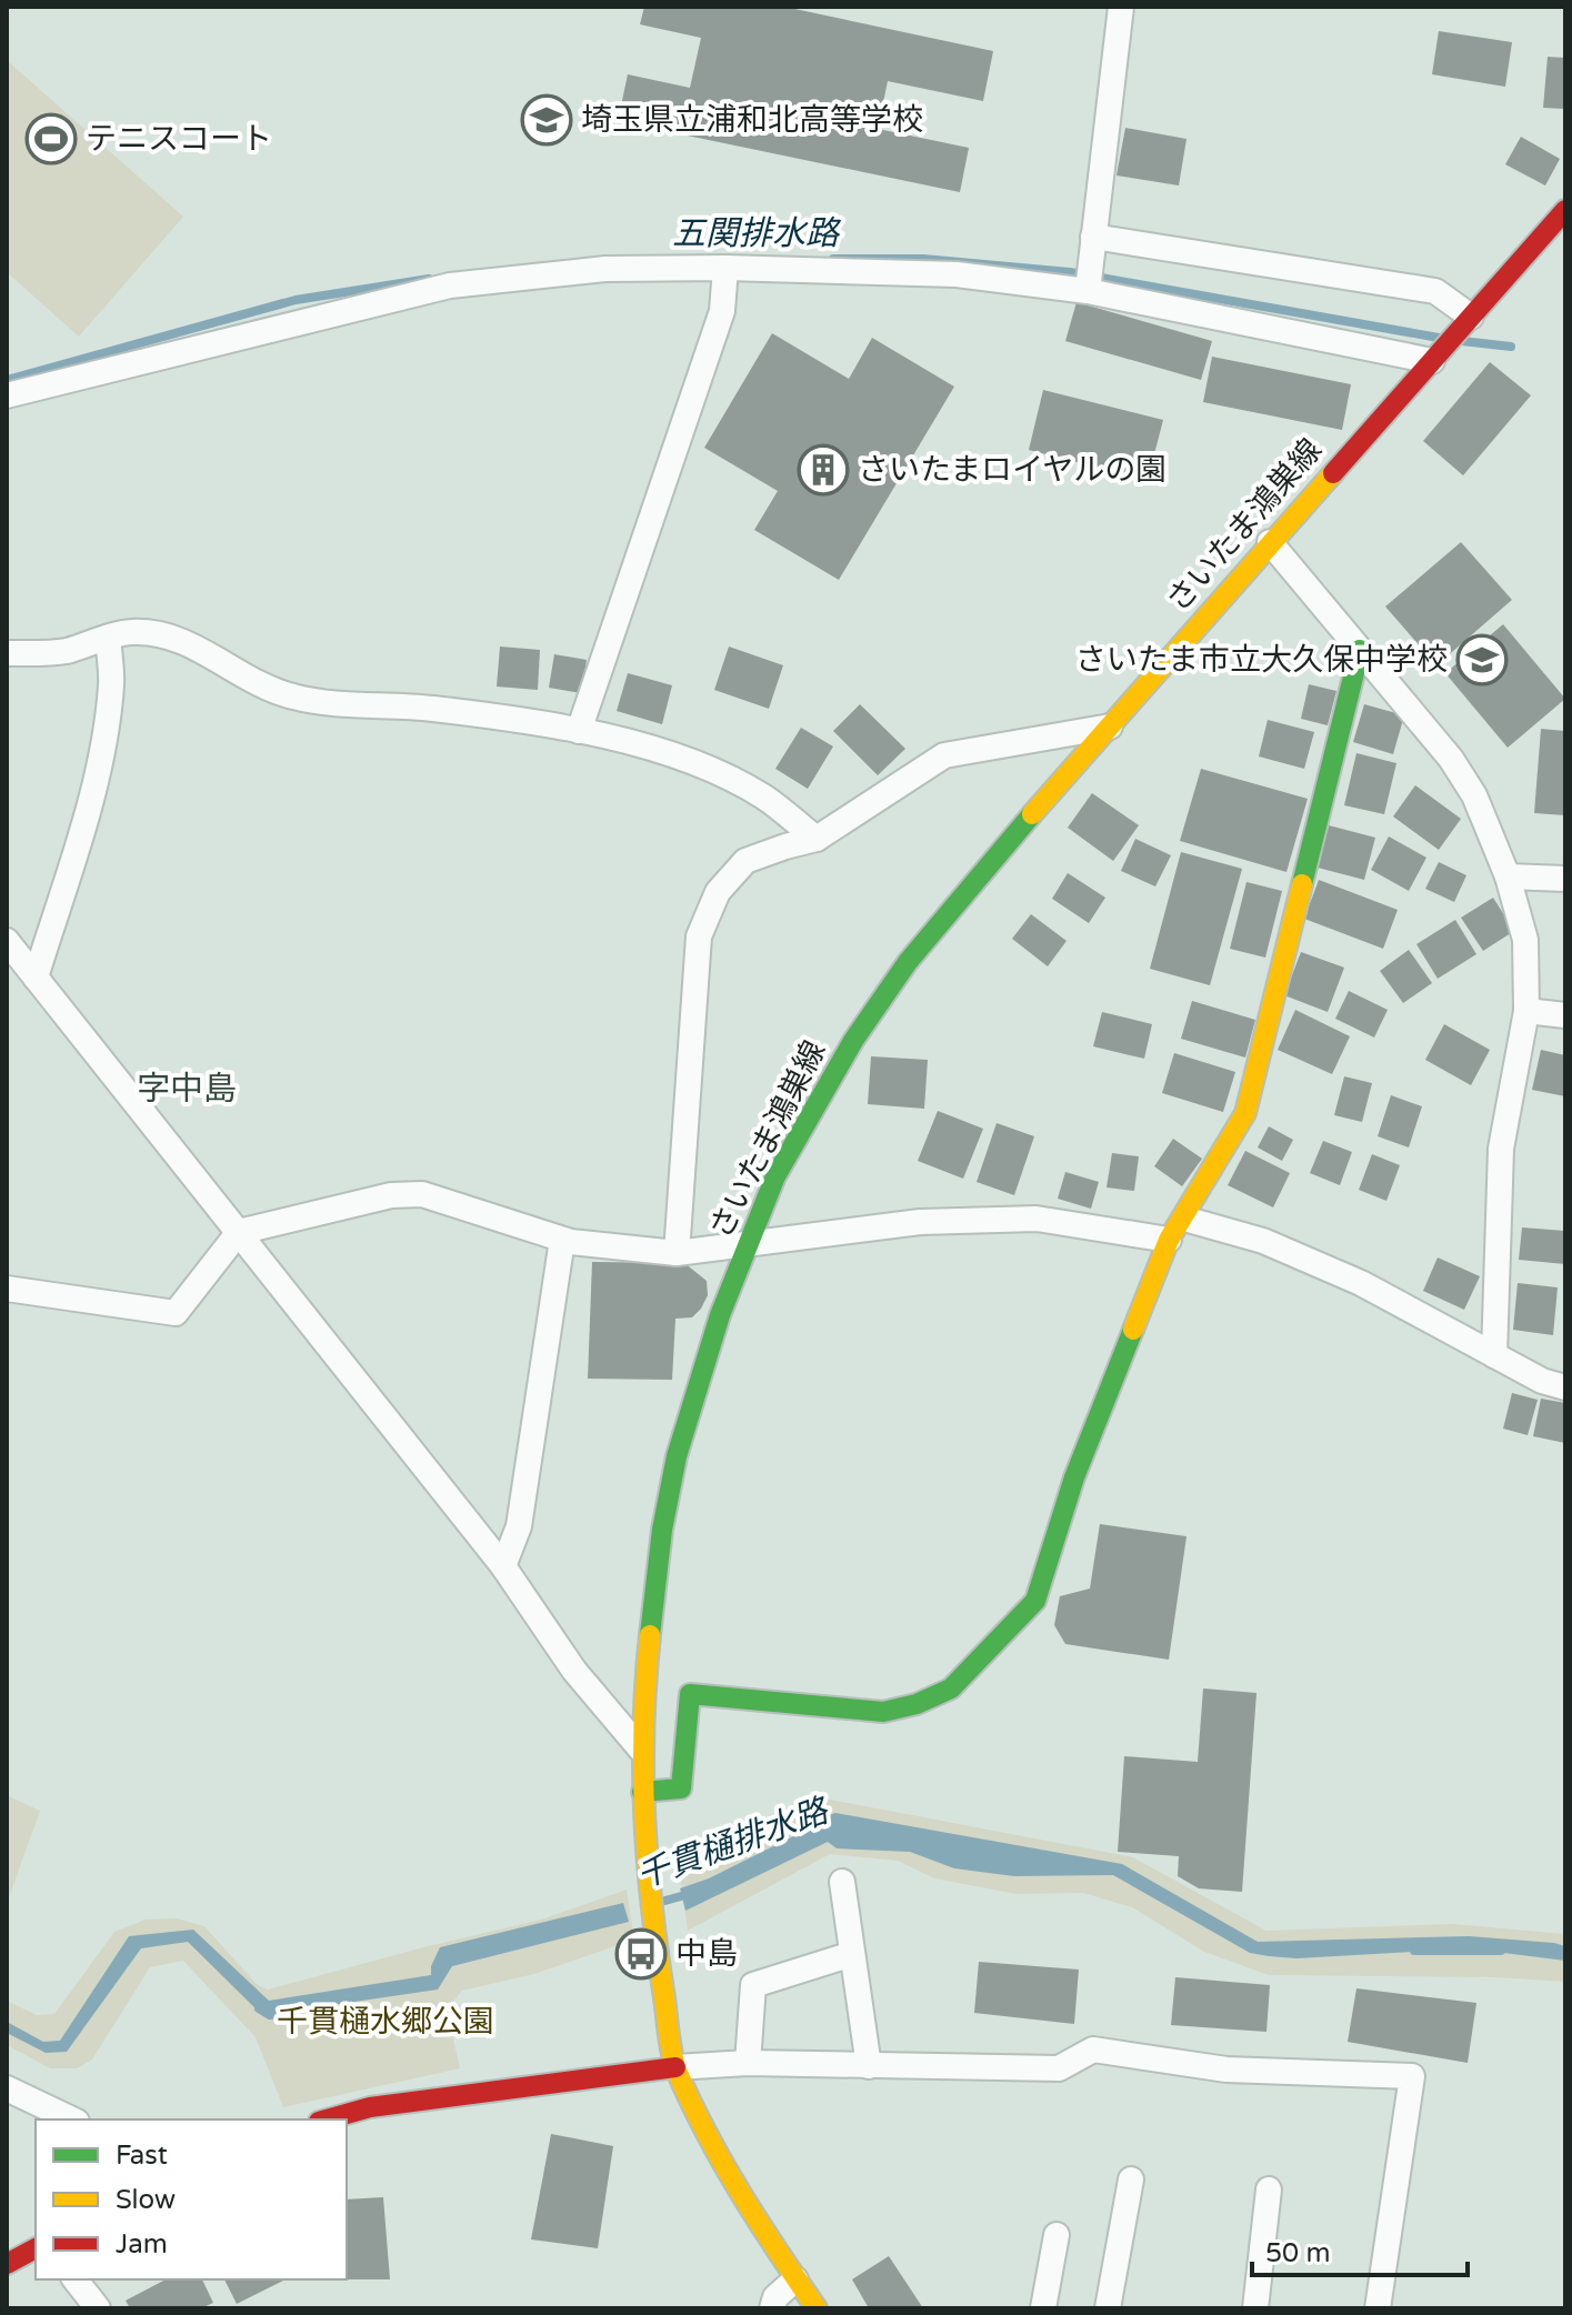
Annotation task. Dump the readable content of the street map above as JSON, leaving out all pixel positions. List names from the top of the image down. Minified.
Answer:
{"streets":{"main road":["さいたま鴻巣線"]},"districts":["字中島"],"water":["五関排水路","千貫樋排水路"],"parks":["千貫樋水郷公園"],"places":{"school or university":["埼玉県立浦和北高等学校","さいたま市立大久保中学校"],"sports":["テニスコート"],"building":["さいたまロイヤルの園"],"bus stop":["中島"]},"legend":["Fast","Slow","Jam"],"scale_bar":"50 m"}
